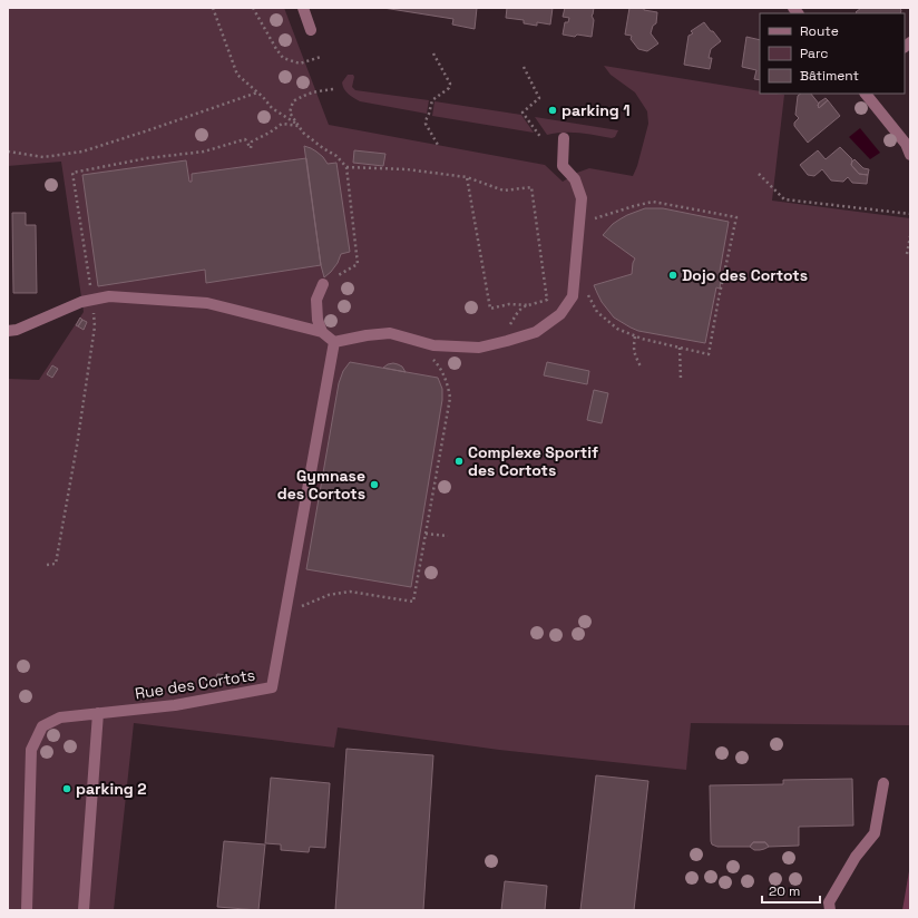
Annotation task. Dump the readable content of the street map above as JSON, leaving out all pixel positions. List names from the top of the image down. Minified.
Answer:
{"streets":{"street":["Rue des Cortots"]},"places":["parking 1","Dojo des Cortots","Complexe Sportif des Cortots","Gymnase des Cortots","parking 2"],"legend":["Route","Parc","Bâtiment"],"scale_bar":"20 m"}
